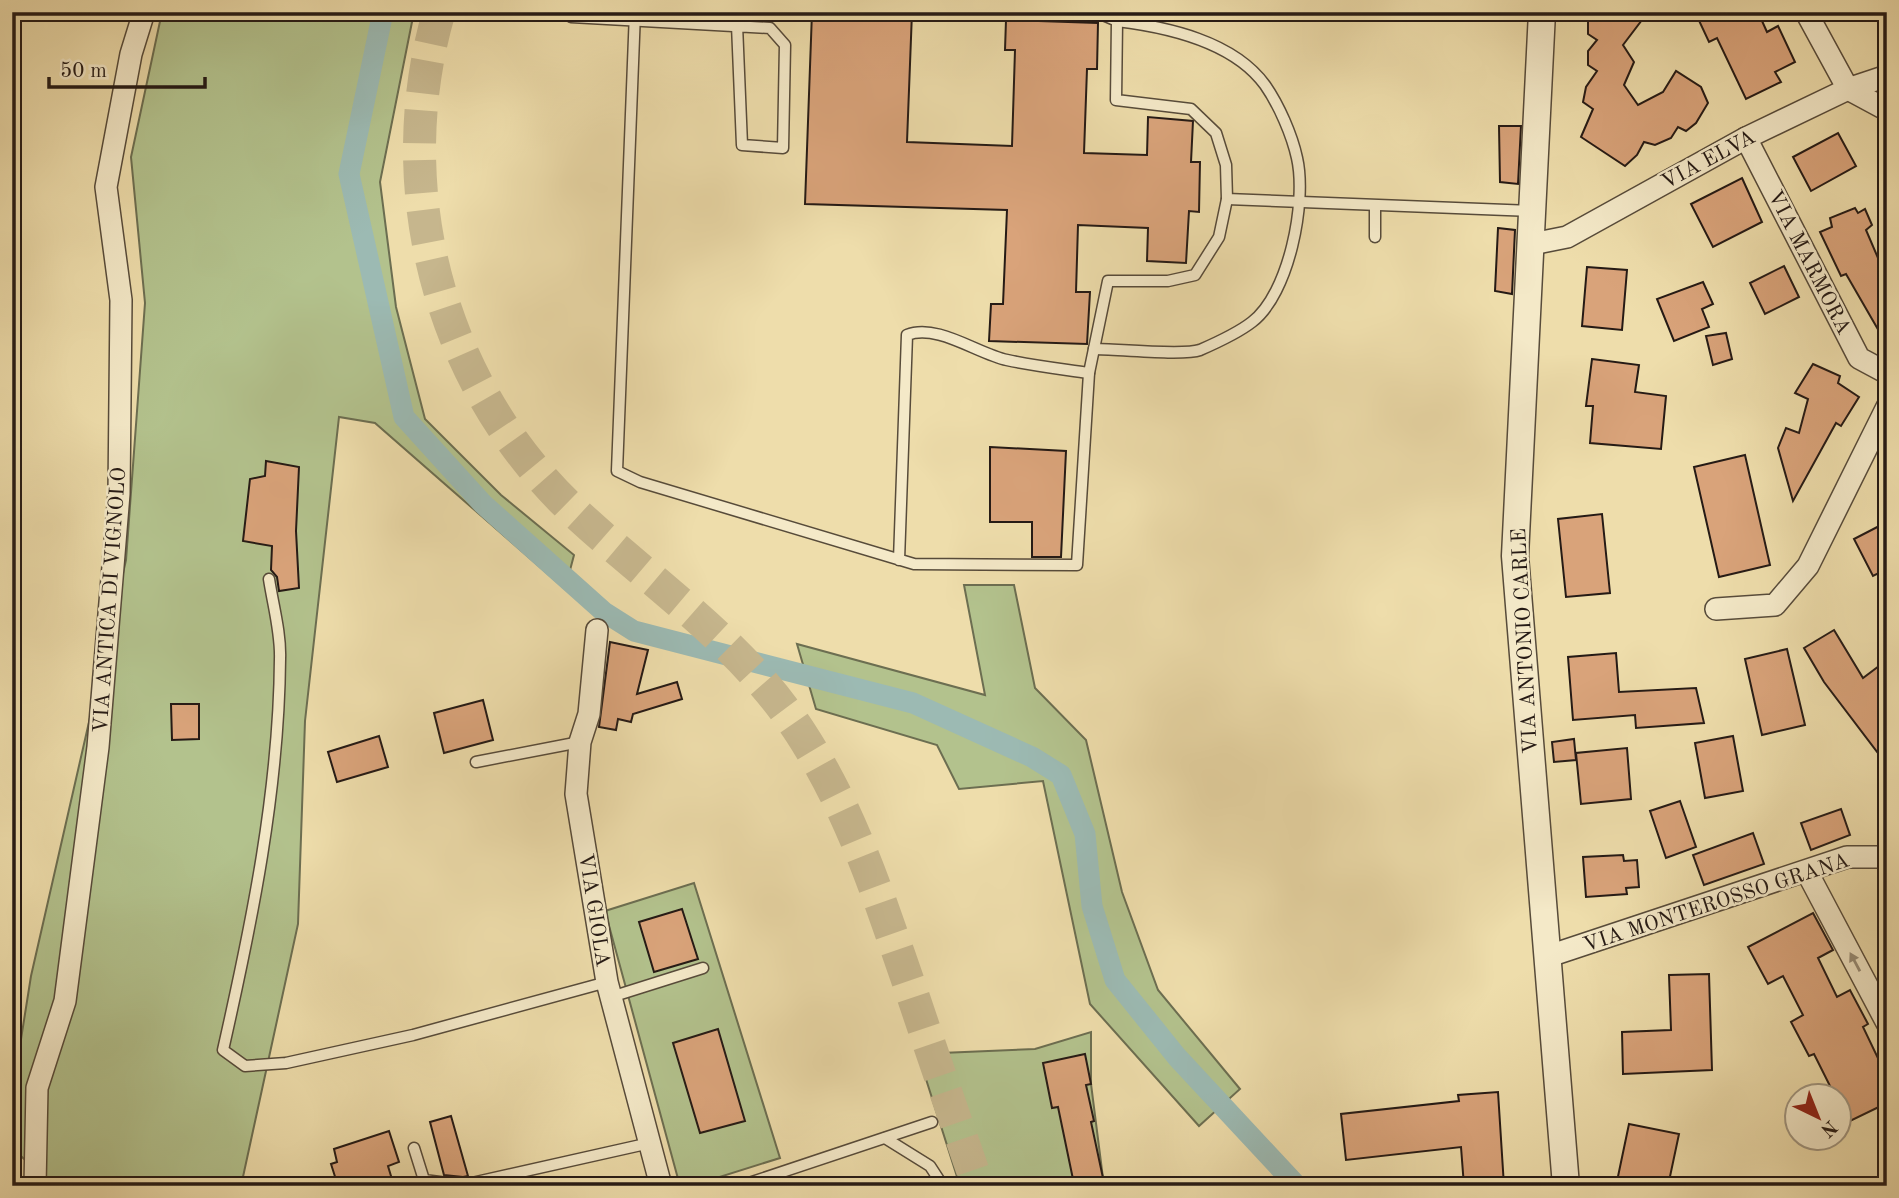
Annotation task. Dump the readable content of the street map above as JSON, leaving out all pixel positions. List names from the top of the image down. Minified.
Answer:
{"streets":{"street":["VIA ELVA","VIA MARMORA","VIA ANTICA DI VIGNOLO","VIA ANTONIO CARLE","VIA MONTEROSSO GRANA","VIA GIOLA"]},"crossings":[["VIA ELVA","VIA MARMORA"],["VIA ELVA","VIA ANTONIO CARLE"],["VIA ANTONIO CARLE","VIA MONTEROSSO GRANA"]],"scale_bar":"50 m","north":"bottom right"}
